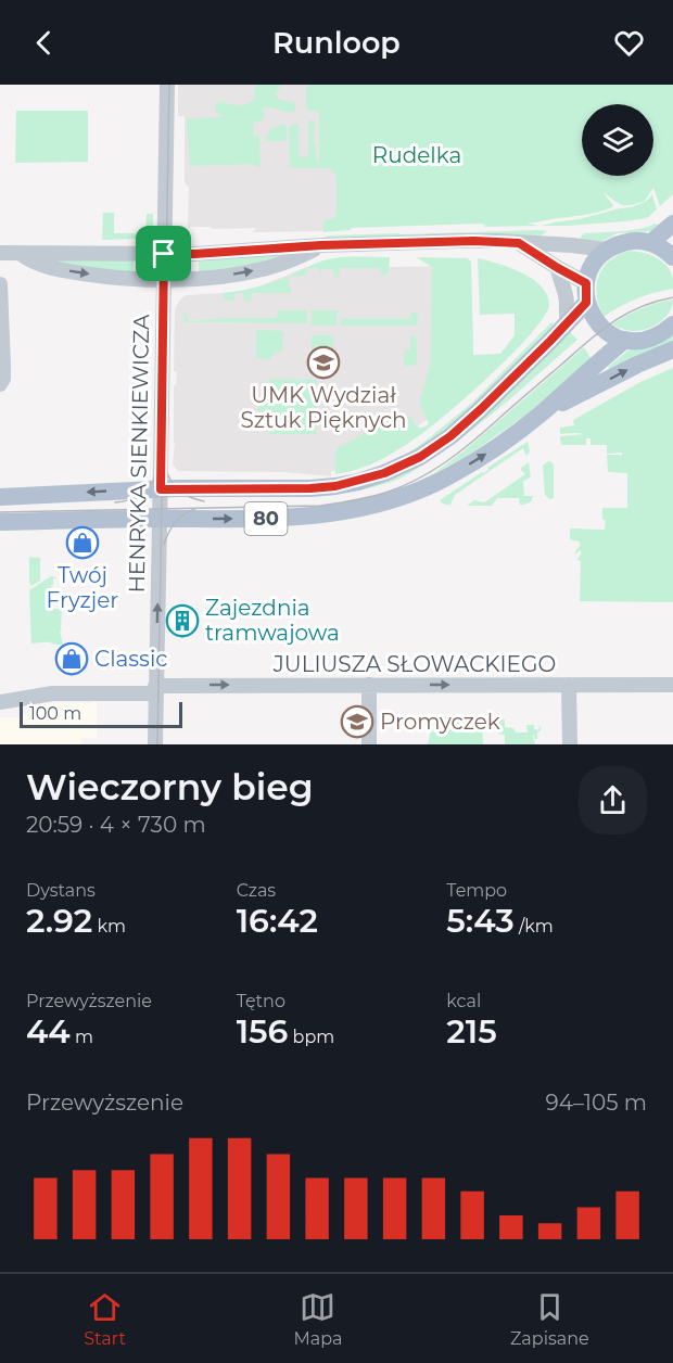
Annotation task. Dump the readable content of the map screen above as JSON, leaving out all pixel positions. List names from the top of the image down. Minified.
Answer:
{"streets":{"main road":["80"],"street":["HENRYKA SIENKIEWICZA","JULIUSZA SŁOWACKIEGO"]},"crossings":[["HENRYKA SIENKIEWICZA","80"],["HENRYKA SIENKIEWICZA","JULIUSZA SŁOWACKIEGO"]],"one_way":["JULIUSZA SŁOWACKIEGO"],"parks":["Rudelka"],"places":{"school or university":["UMK Wydział Sztuk Pięknych","Promyczek"],"shop":["Twój Fryzjer","Classic"],"building":["Zajezdnia tramwajowa"]},"scale_bar":"100 m","page":{"header":"Runloop","scale":"100 m","heading":["Wieczorny bieg","20:59 · 4 × 730 m"],"stats":[["Dystans","2.92 km"],["Czas","16:42"],["Tempo","5:43 /km"],["Przewyższenie","44 m"],["Tętno","156 bpm"],["kcal","215"]],"chart":["Przewyższenie","94–105 m"],"tabs":["Start","Mapa","Zapisane"]}}
